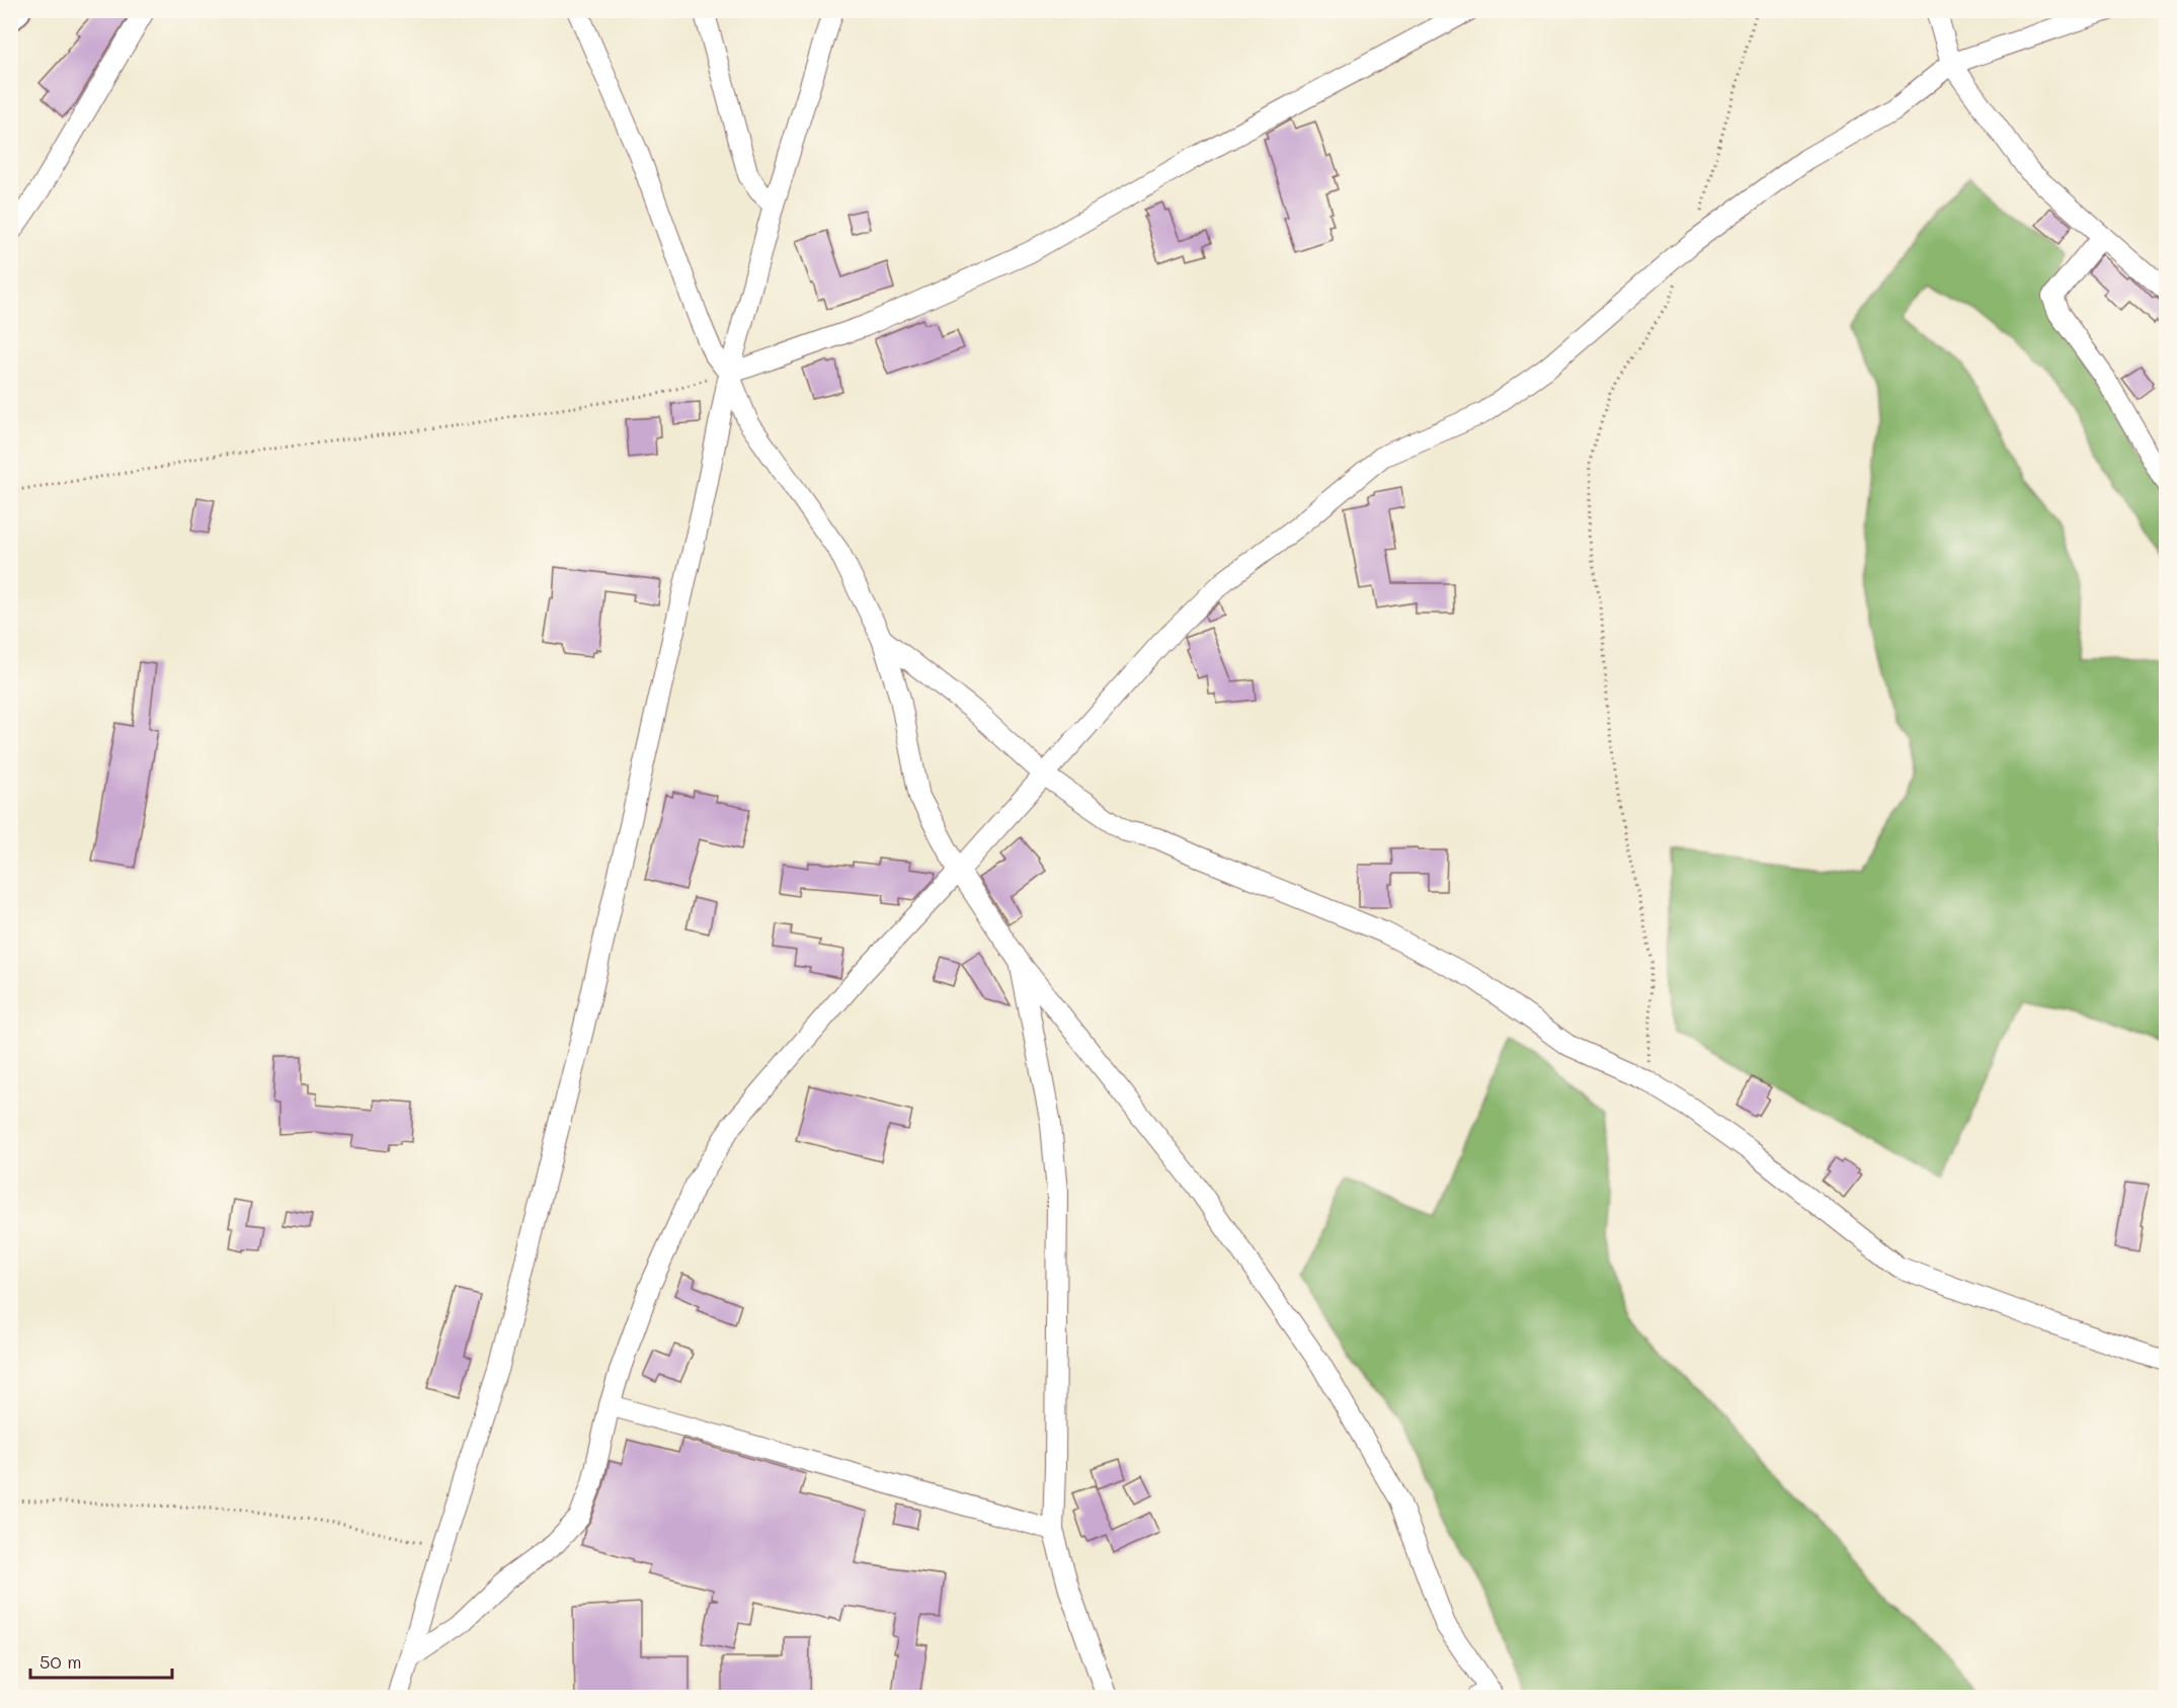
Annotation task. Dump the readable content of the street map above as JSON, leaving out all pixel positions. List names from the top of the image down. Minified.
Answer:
{"scale_bar":"50 m"}
